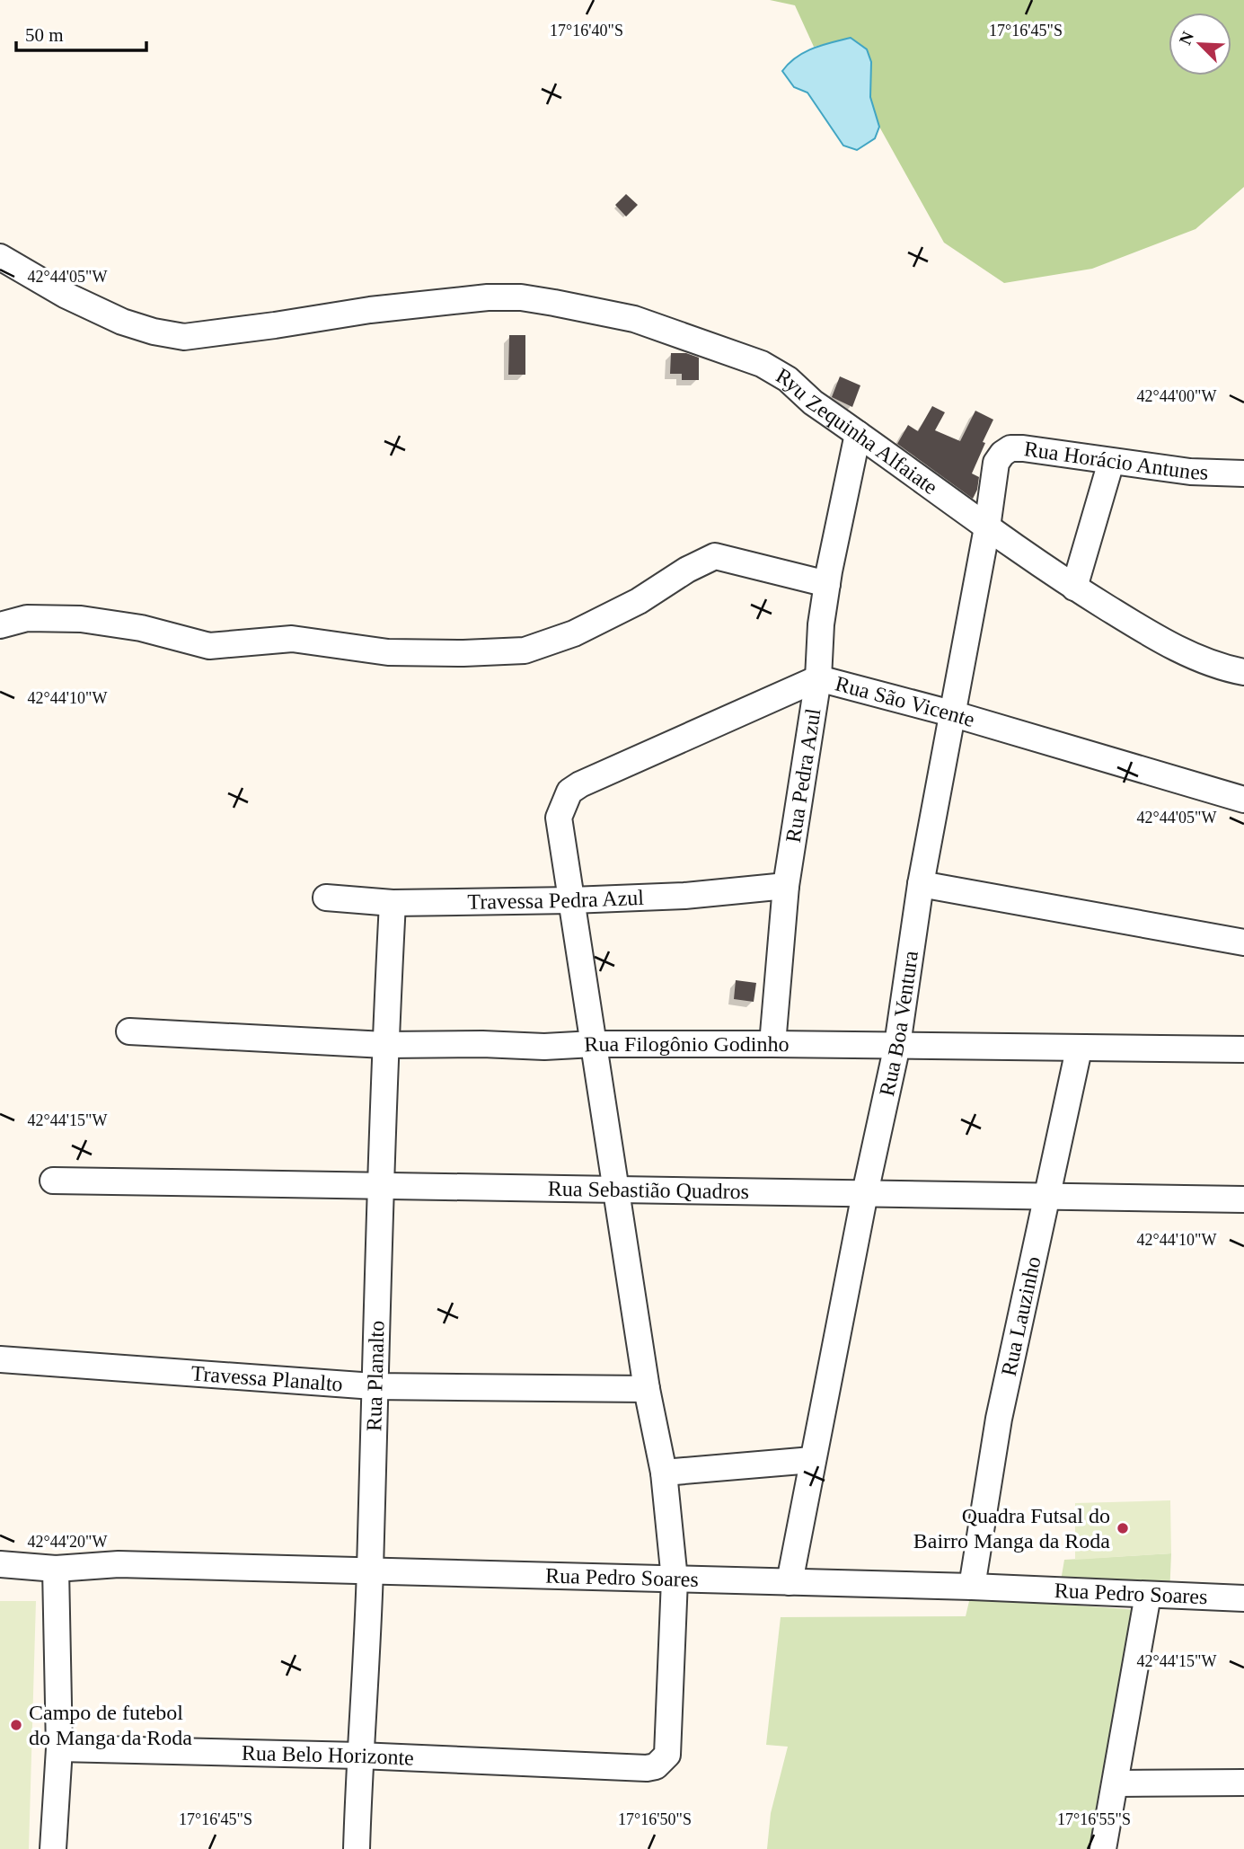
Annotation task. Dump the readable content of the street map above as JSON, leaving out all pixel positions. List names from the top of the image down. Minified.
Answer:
{"streets":{"street":["Ryu Zequinha Alfaiate","Rua Horácio Antunes","Rua São Vicente","Rua Pedra Azul","Travessa Pedra Azul","Rua Boa Ventura","Rua Filogônio Godinho","Rua Sebastião Quadros","Rua Lauzinho","Rua Planalto","Travessa Planalto","Rua Pedro Soares","Rua Belo Horizonte"]},"crossings":[["Ryu Zequinha Alfaiate","Rua Pedra Azul"],["Ryu Zequinha Alfaiate","Rua Boa Ventura"],["Rua Horácio Antunes","Rua Boa Ventura"],["Rua São Vicente","Rua Pedra Azul"],["Rua São Vicente","Travessa Pedra Azul"],["Rua São Vicente","Rua Boa Ventura"],["Rua Pedra Azul","Travessa Pedra Azul"],["Rua Pedra Azul","Rua Filogônio Godinho"],["Travessa Pedra Azul","Rua Planalto"],["Rua Boa Ventura","Rua Filogônio Godinho"],["Rua Boa Ventura","Rua Sebastião Quadros"],["Rua Boa Ventura","Rua Pedro Soares"],["Rua Filogônio Godinho","Rua Lauzinho"],["Rua Filogônio Godinho","Rua Planalto"],["Rua Sebastião Quadros","Rua Lauzinho"],["Rua Sebastião Quadros","Rua Planalto"],["Rua Lauzinho","Rua Pedro Soares"],["Rua Planalto","Travessa Planalto"],["Rua Planalto","Rua Pedro Soares"],["Rua Planalto","Rua Belo Horizonte"],["Rua Pedro Soares","Rua Belo Horizonte"]],"places":["Quadra Futsal do Bairro Manga da Roda","Campo de futebol do Manga da Roda"],"scale_bar":"50 m","north":"top left","coordinates":["17°16'45\"S","17°16'40\"S","42°44'05\"W","42°44'00\"W","42°44'10\"W","42°44'15\"W","42°44'20\"W","17°16'50\"S","17°16'55\"S"]}
